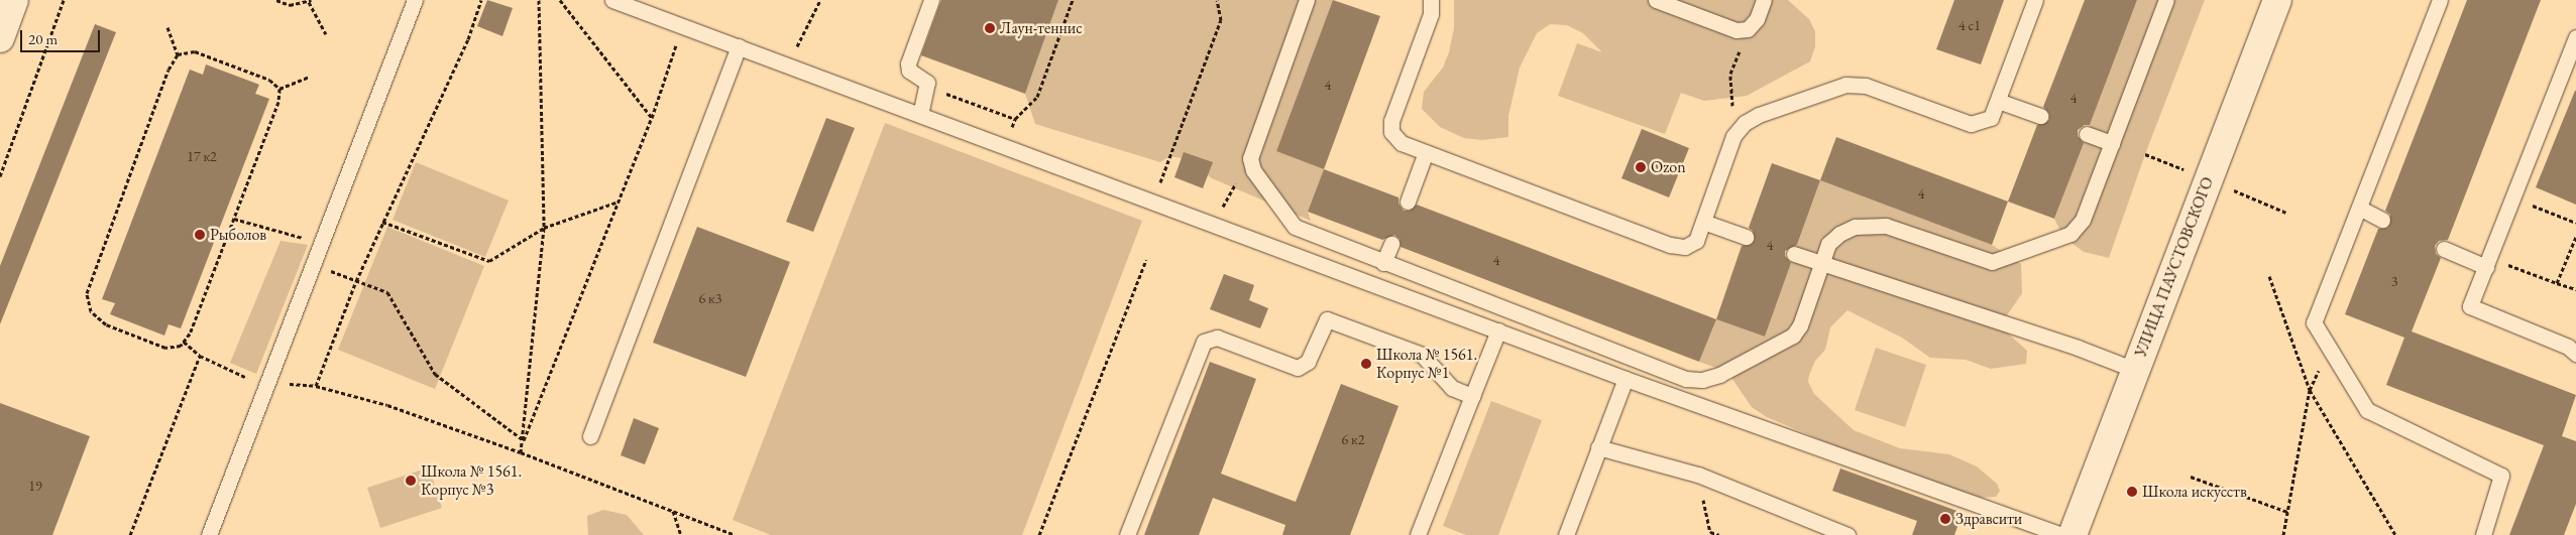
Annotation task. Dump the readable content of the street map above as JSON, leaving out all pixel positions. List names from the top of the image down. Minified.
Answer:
{"streets":{"main road":["УЛИЦА ПАУСТОВСКОГО"]},"places":["Лаун-теннис","Ozon","Рыболов","Школа № 1561. Корпус №1","Школа № 1561. Корпус №3","Школа искусств","Здравсити"],"house_numbers":["4 с1","4","4","17 к2","4","4","4","3","6 к3","6 к2","19"],"scale_bar":"20 m"}
